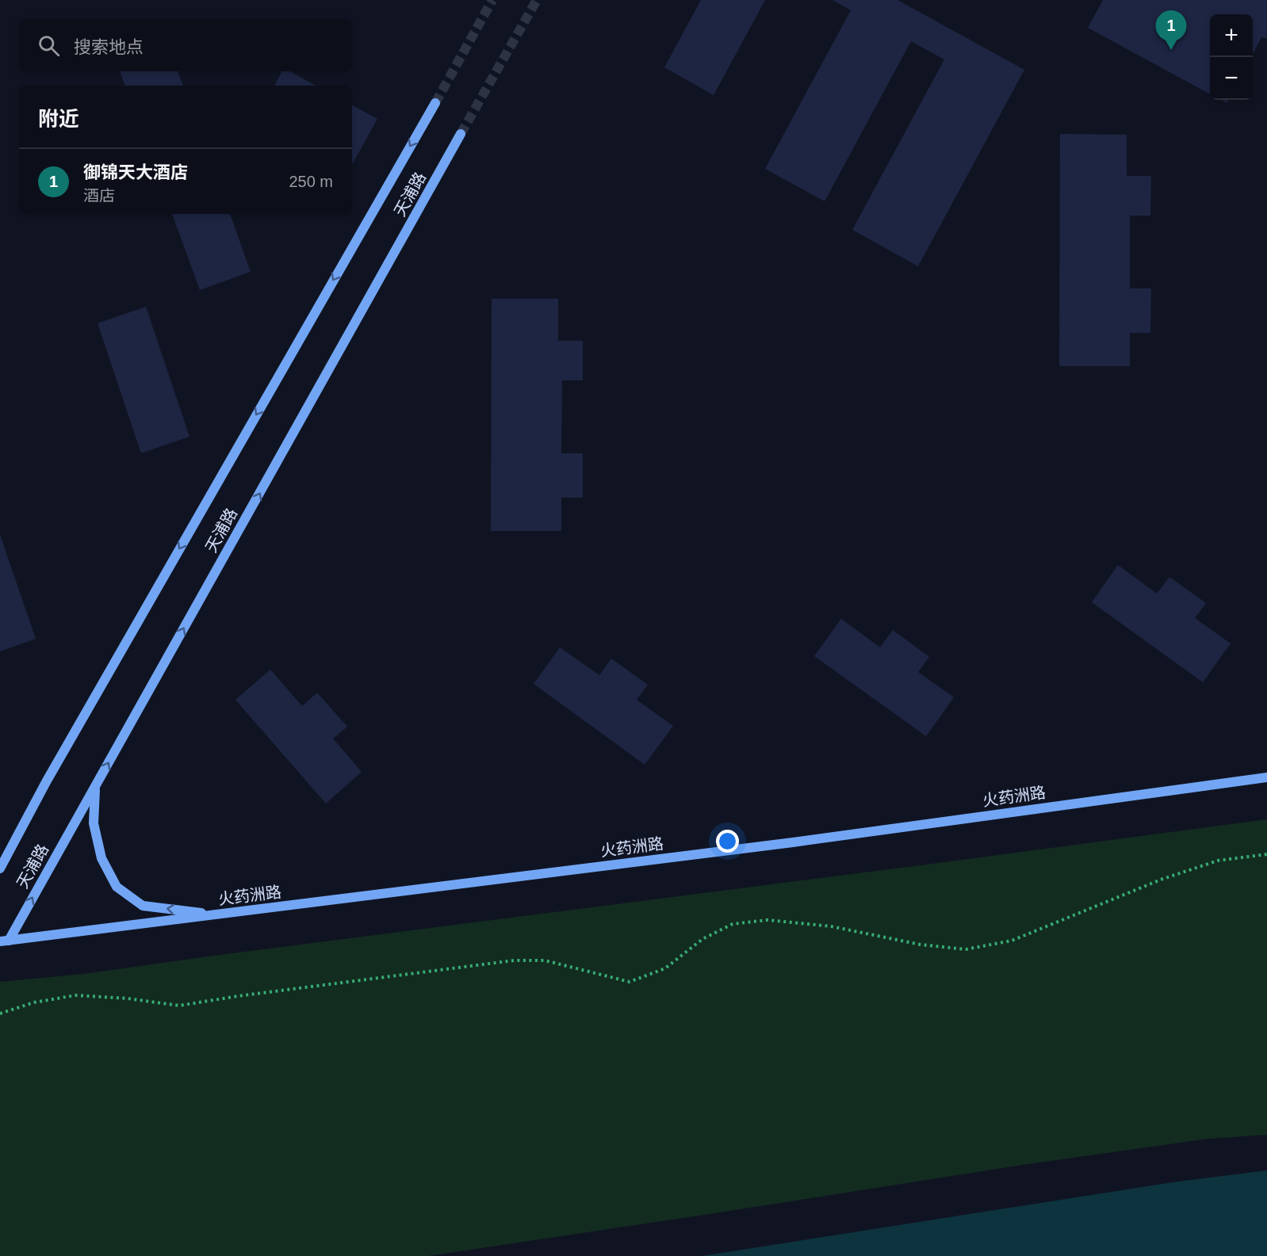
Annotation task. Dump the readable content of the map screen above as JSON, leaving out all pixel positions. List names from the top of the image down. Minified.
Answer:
{"streets":{"street":["天浦路","火药洲路"]},"crossings":[["天浦路","火药洲路"]],"page":{"pins":"1","map_buttons":["+","−"],"search":"搜索地点","heading":"附近","list":[{"mark":"1","name":"御锦天大酒店","note":"酒店","value":"250 m"}]}}
